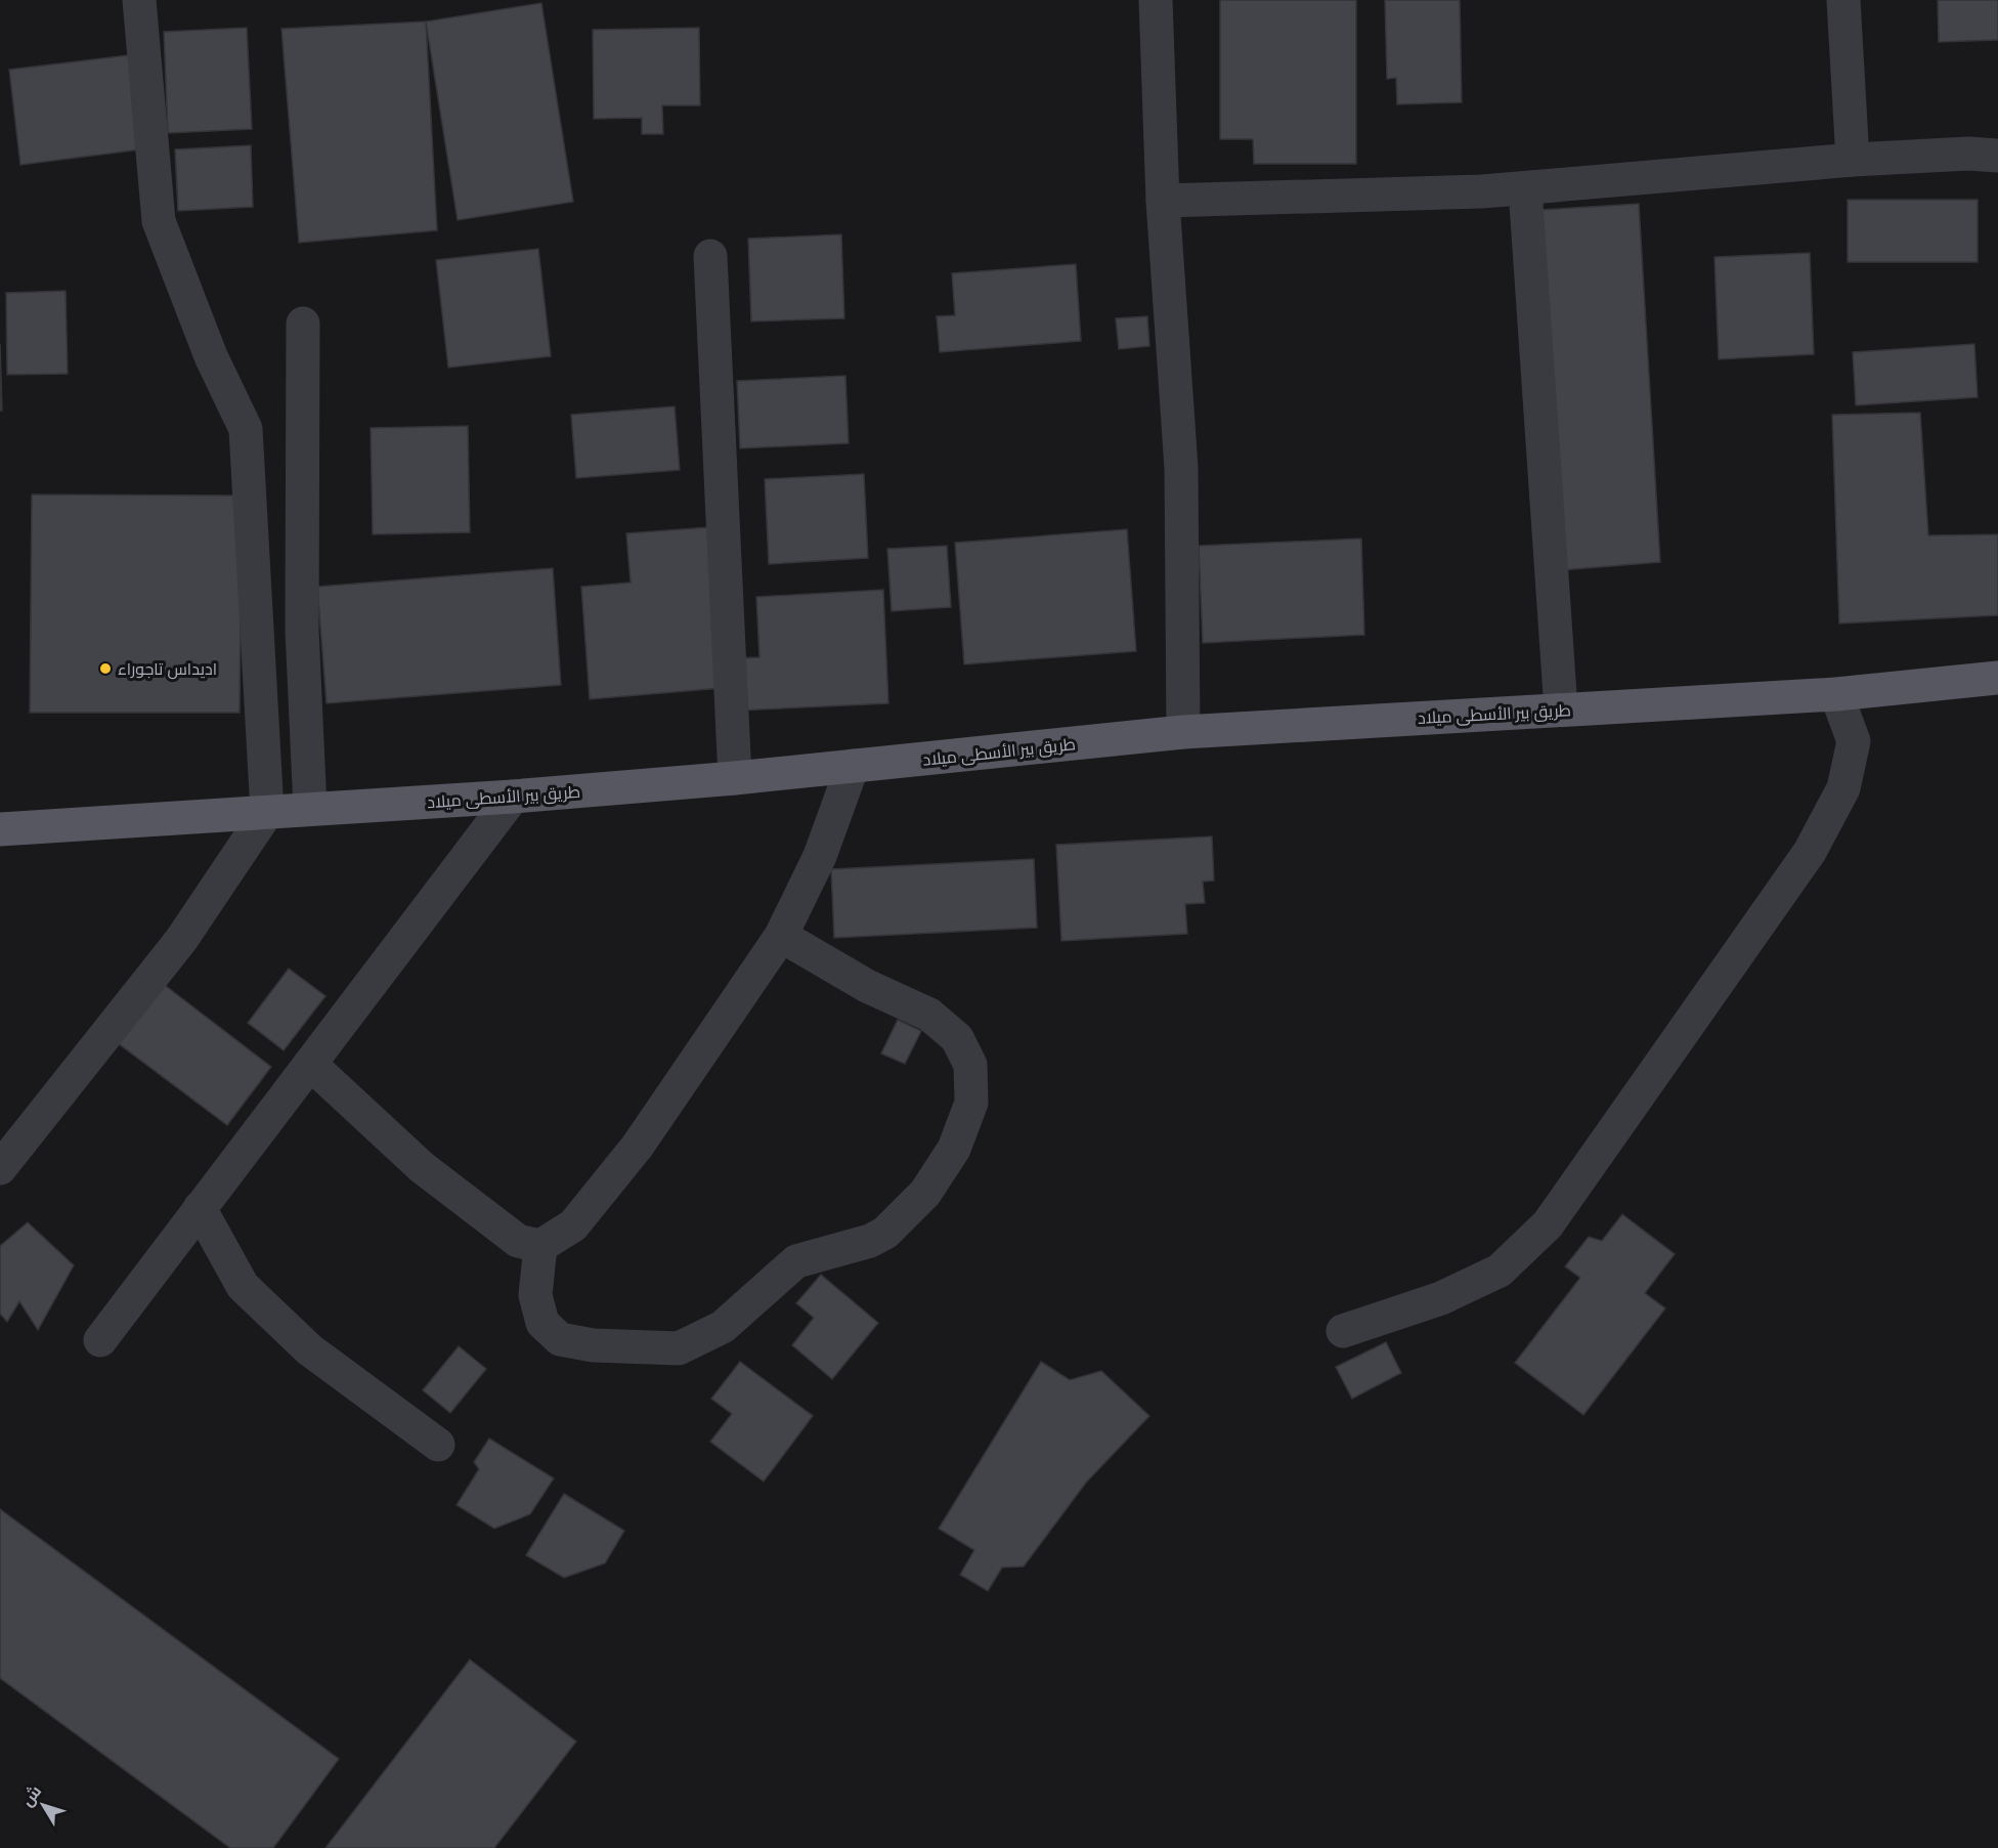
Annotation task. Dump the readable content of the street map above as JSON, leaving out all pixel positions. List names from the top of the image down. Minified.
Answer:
{"streets":{"main road":["طريق بير الأسطى ميلاد"]},"places":["اديداس تاجوراء"],"north":"top left"}
